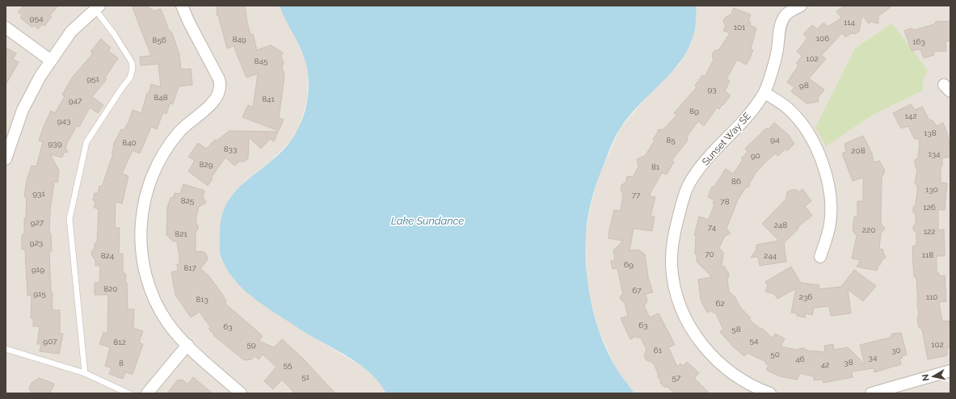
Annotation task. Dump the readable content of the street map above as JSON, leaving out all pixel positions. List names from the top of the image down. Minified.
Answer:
{"streets":{"street":["Sunset Way SE"]},"water":["Lake Sundance"],"house_numbers":["954","114","101","106","849","856","163","102","845","951","98","93","848","841","947","89","142","943","138","94","85","840","939","833","208","134","90","829","81","86","130","931","77","825","78","126","927","248","74","220","122","821","923","70","118","824","244","69","817","919","820","67","915","236","110","813","62","63","63","58","54","907","812","59","102","61","30","50","34","46","38","8","55","42","51","57"],"north":"left"}
